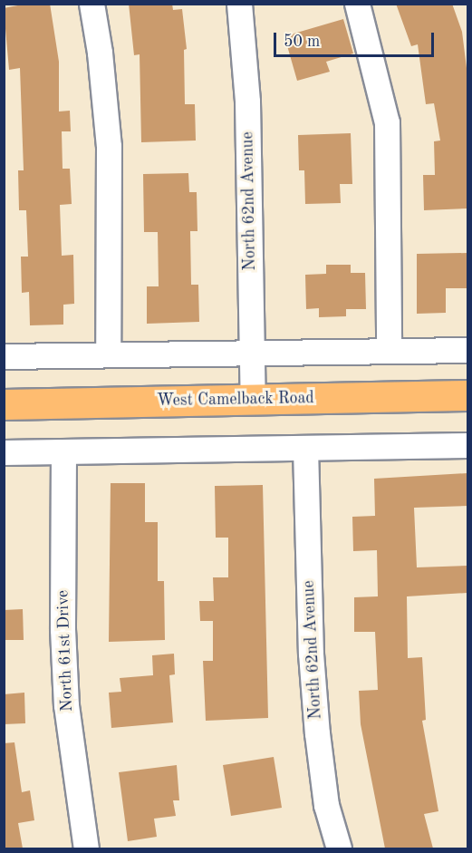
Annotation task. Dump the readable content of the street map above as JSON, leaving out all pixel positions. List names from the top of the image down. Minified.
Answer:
{"streets":{"main road":["West Camelback Road"],"street":["North 62nd Avenue","North 61st Drive"]},"crossings":[["North 62nd Avenue","West Camelback Road"]],"scale_bar":"50 m"}
